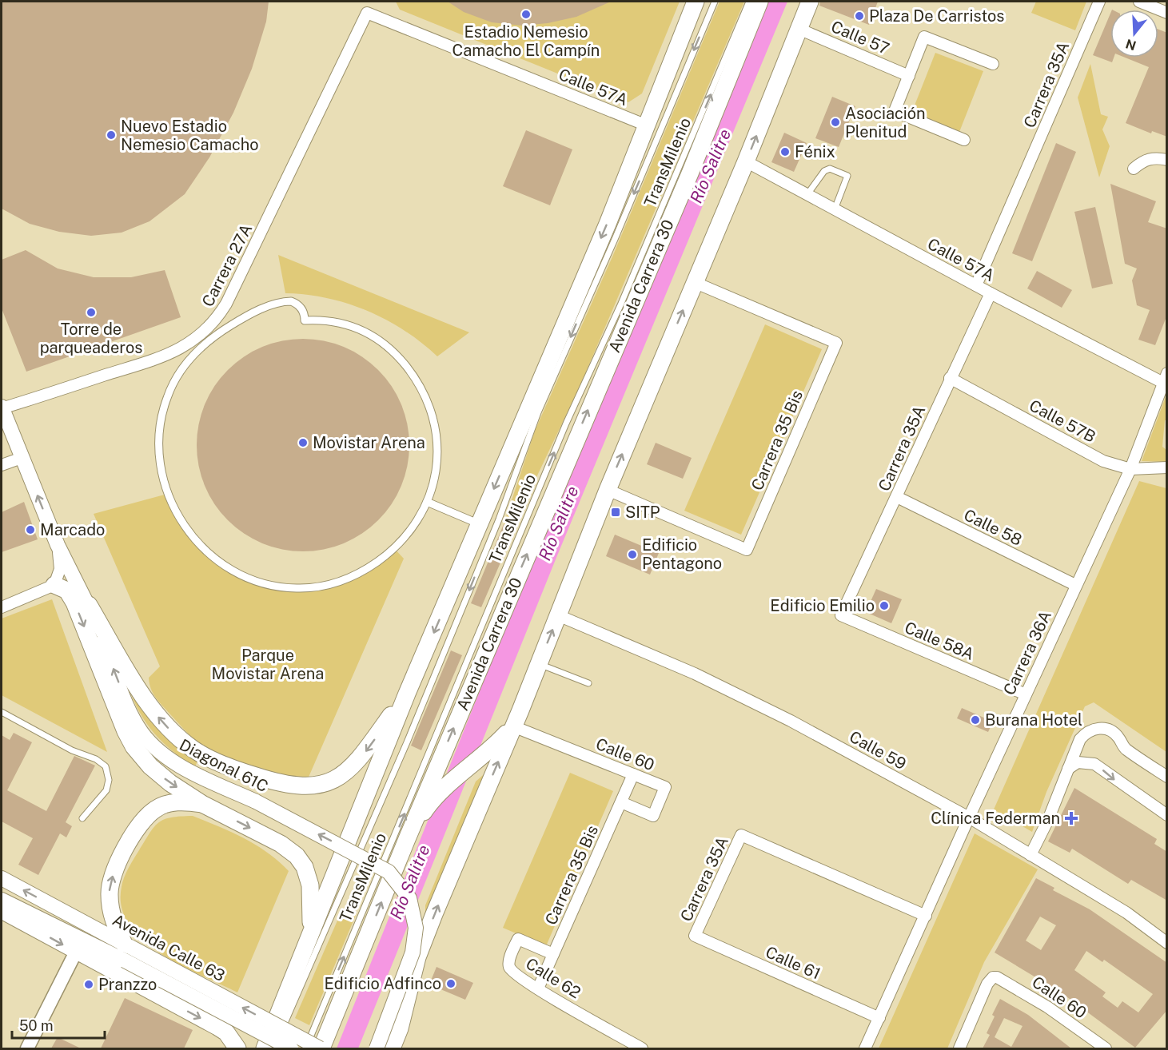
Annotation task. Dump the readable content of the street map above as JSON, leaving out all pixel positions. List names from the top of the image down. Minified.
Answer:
{"streets":{"highway":["Avenida Carrera 30"],"main road":["Diagonal 61C","Avenida Calle 63"],"street":["Calle 57","Carrera 35A","Calle 57A","Carrera 27A","Calle 57B","Carrera 35 Bis","Calle 58","Calle 58A","Carrera 36A","Calle 59","Calle 60","Calle 61","Calle 62"],"lane":["TransMilenio"]},"crossings":[["Carrera 35A","Calle 57A"],["Carrera 35A","Calle 57B"],["Carrera 35A","Calle 58"],["Carrera 35A","Calle 58A"],["Carrera 35A","Carrera 36A"],["Carrera 35A","Calle 61"],["Calle 57A","Carrera 27A"],["Calle 57A","Carrera 36A"],["Carrera 27A","Diagonal 61C"],["Avenida Carrera 30","Avenida Calle 63"],["Calle 57B","Carrera 36A"],["Carrera 35 Bis","Calle 60"],["Carrera 35 Bis","Calle 62"],["Calle 58","Carrera 36A"],["Calle 58A","Carrera 36A"],["Carrera 36A","Calle 59"],["Carrera 36A","Calle 61"]],"one_way":["Diagonal 61C"],"water":["Río Salitre"],"parks":["Parque Movistar Arena"],"places":{"other":["Estadio Nemesio Camacho El Campín","Plaza De Carristos","Asociación Plenitud","Nuevo Estadio Nemesio Camacho","Fénix","Torre de parqueaderos","Movistar Arena","Marcado","Edificio Pentagono","Edificio Emilio","Burana Hotel","Edificio Adfinco","Pranzzo"],"transit":["SITP"],"health":["Clínica Federman"]},"scale_bar":"50 m","north":"bottom"}
